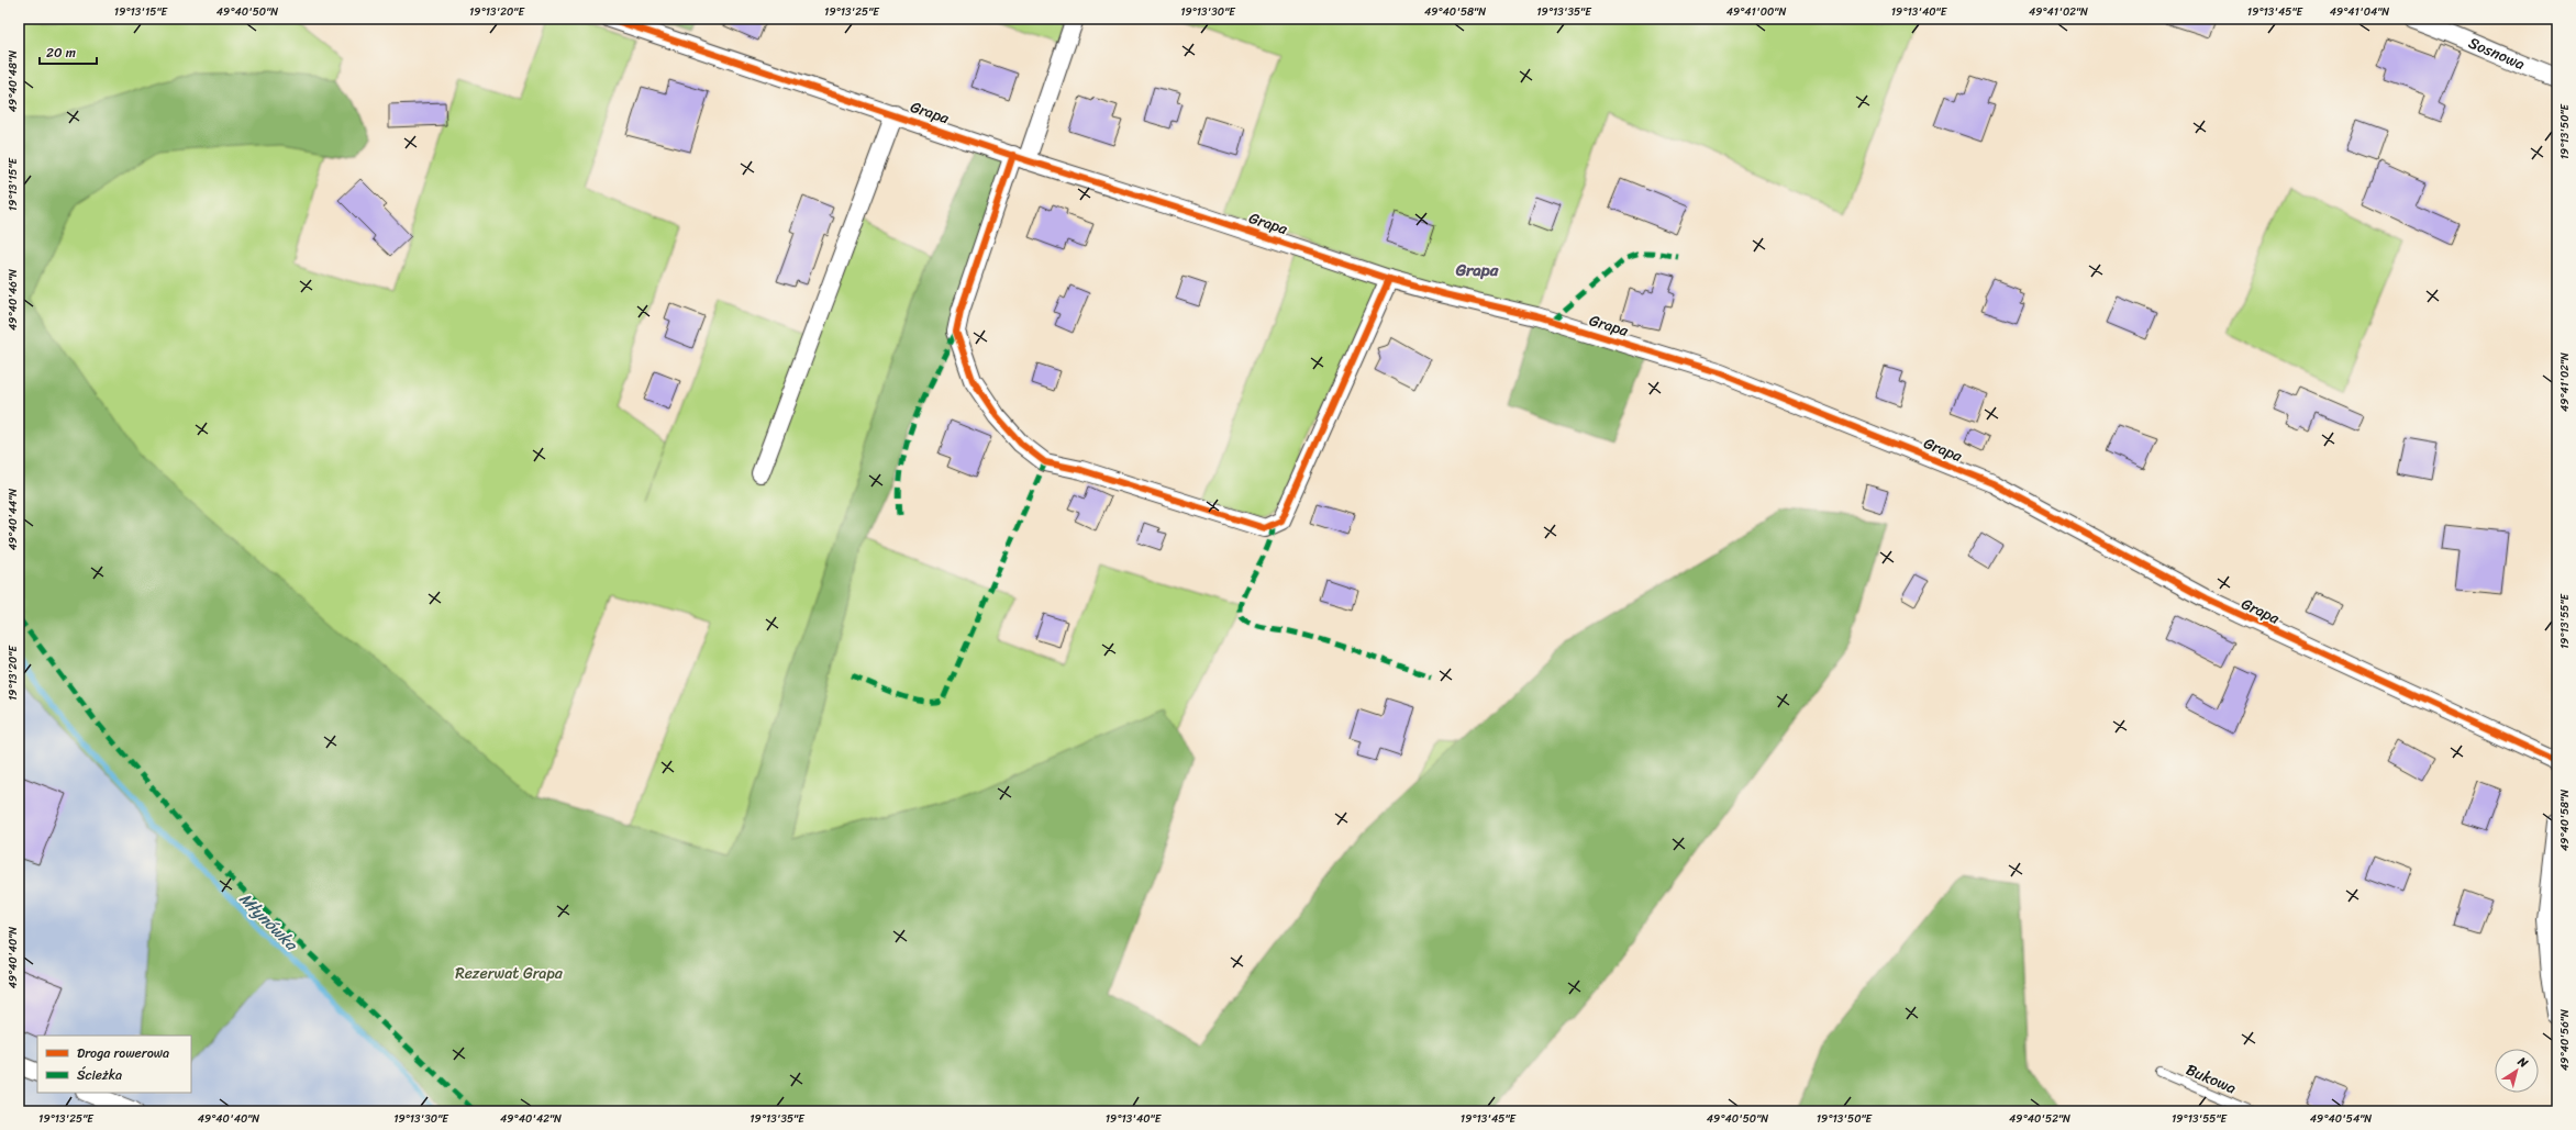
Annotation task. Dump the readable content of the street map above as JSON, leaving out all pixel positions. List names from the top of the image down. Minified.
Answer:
{"streets":{"street":["Sosnowa","Grapa"],"lane":["Bukowa"]},"districts":["Grapa"],"water":["Młynówka"],"parks":["Rezerwat Grapa"],"legend":["Droga rowerowa","Ścieżka"],"scale_bar":"20 m","north":"top right","coordinates":["19°13'15\"E","49°40'50\"N","19°13'20\"E","19°13'25\"E","19°13'30\"E","49°40'58\"N","19°13'35\"E","49°41'00\"N","19°13'40\"E","49°41'02\"N","19°13'45\"E","49°41'04\"N","49°40'48\"N","19°13'50\"E","49°40'46\"N","49°40'44\"N","19°13'55\"E","49°40'40\"N","49°40'56\"N","49°40'42\"N","49°40'52\"N","49°40'54\"N"]}
